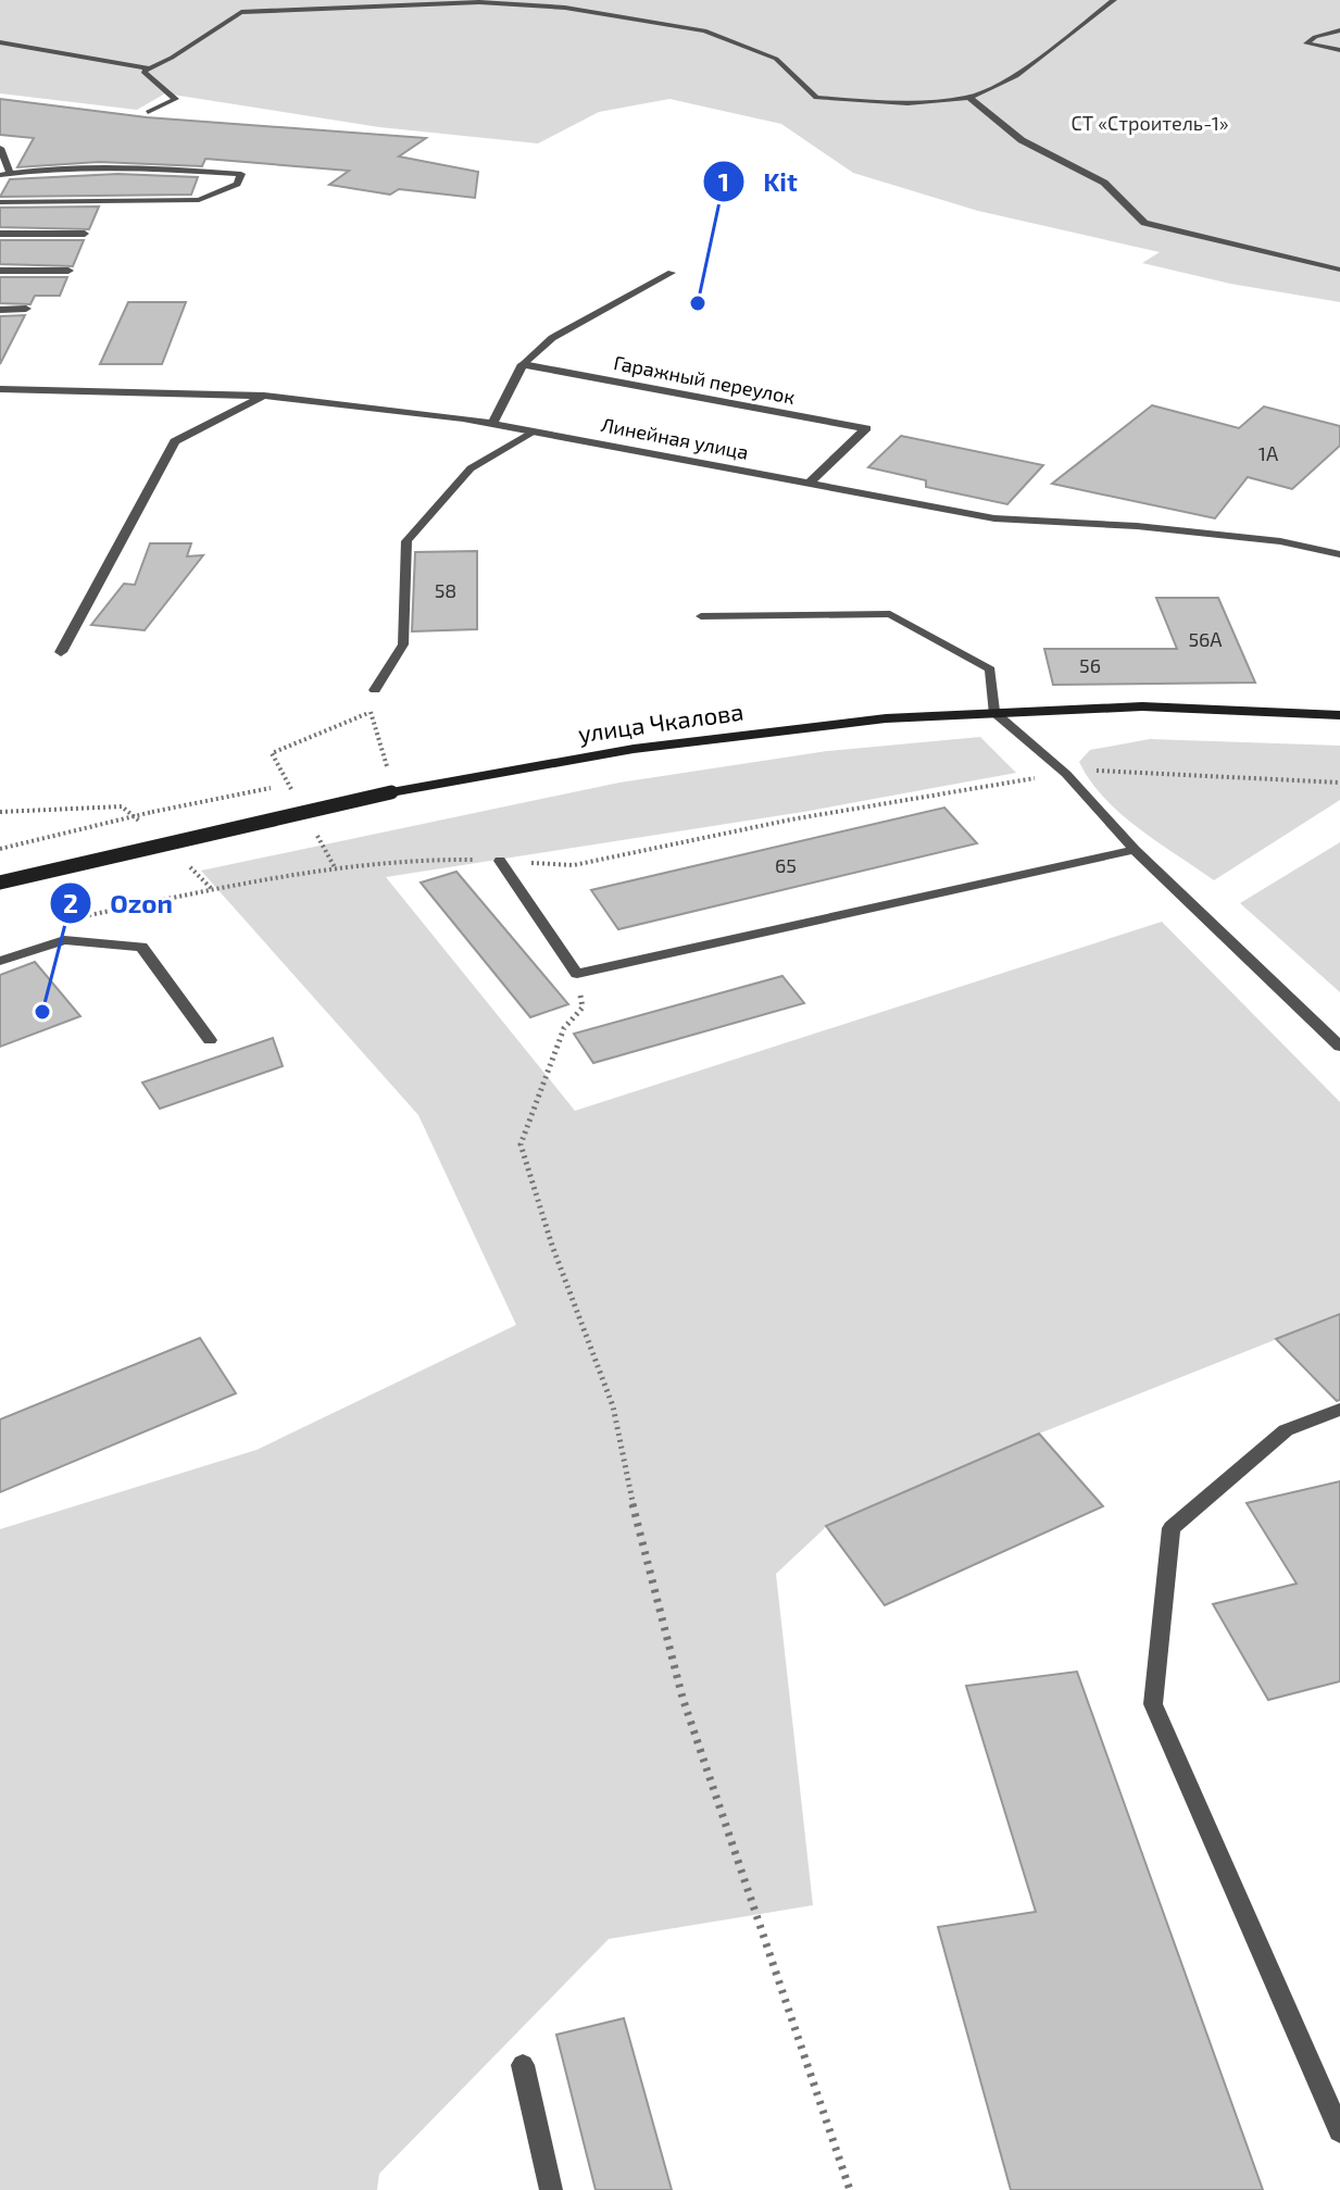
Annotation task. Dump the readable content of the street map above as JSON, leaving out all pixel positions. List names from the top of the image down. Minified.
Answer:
{"streets":{"main road":["улица Чкалова"],"street":["Гаражный переулок","Линейная улица"]},"crossings":[["Гаражный переулок","Линейная улица"]],"parks":["СТ «Строитель-1»"],"places":["Kit","Ozon"],"house_numbers":["1А","58","56А","56","65"]}
